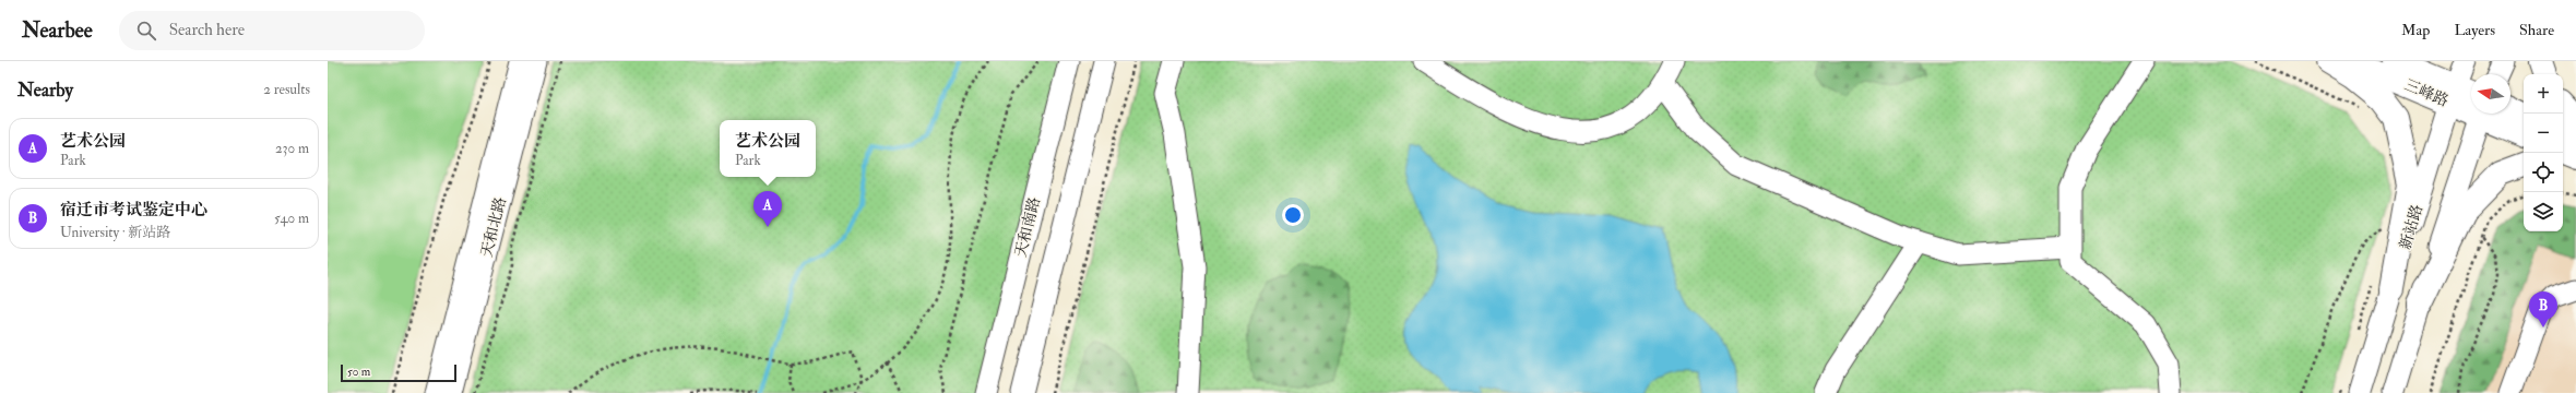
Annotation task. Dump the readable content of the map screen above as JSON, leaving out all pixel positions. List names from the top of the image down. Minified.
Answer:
{"streets":{"main road":["三峰路"],"street":["天和北路","天和南路","新站路"]},"crossings":[["三峰路","新站路"]],"scale_bar":"50 m","north":"left","page":{"header":"Nearbee","search":"Search here","nav":["Map","Layers","Share"],"heading":["Nearby","2 results"],"map_buttons":["+","−"],"list":[{"mark":"A","name":"艺术公园","note":"Park","value":"230 m"},{"mark":"B","name":"宿迁市考试鉴定中心","note":"University · 新站路","value":"540 m"}],"popup":["艺术公园","Park"],"pins":["A","B"],"scale":"50 m"}}
